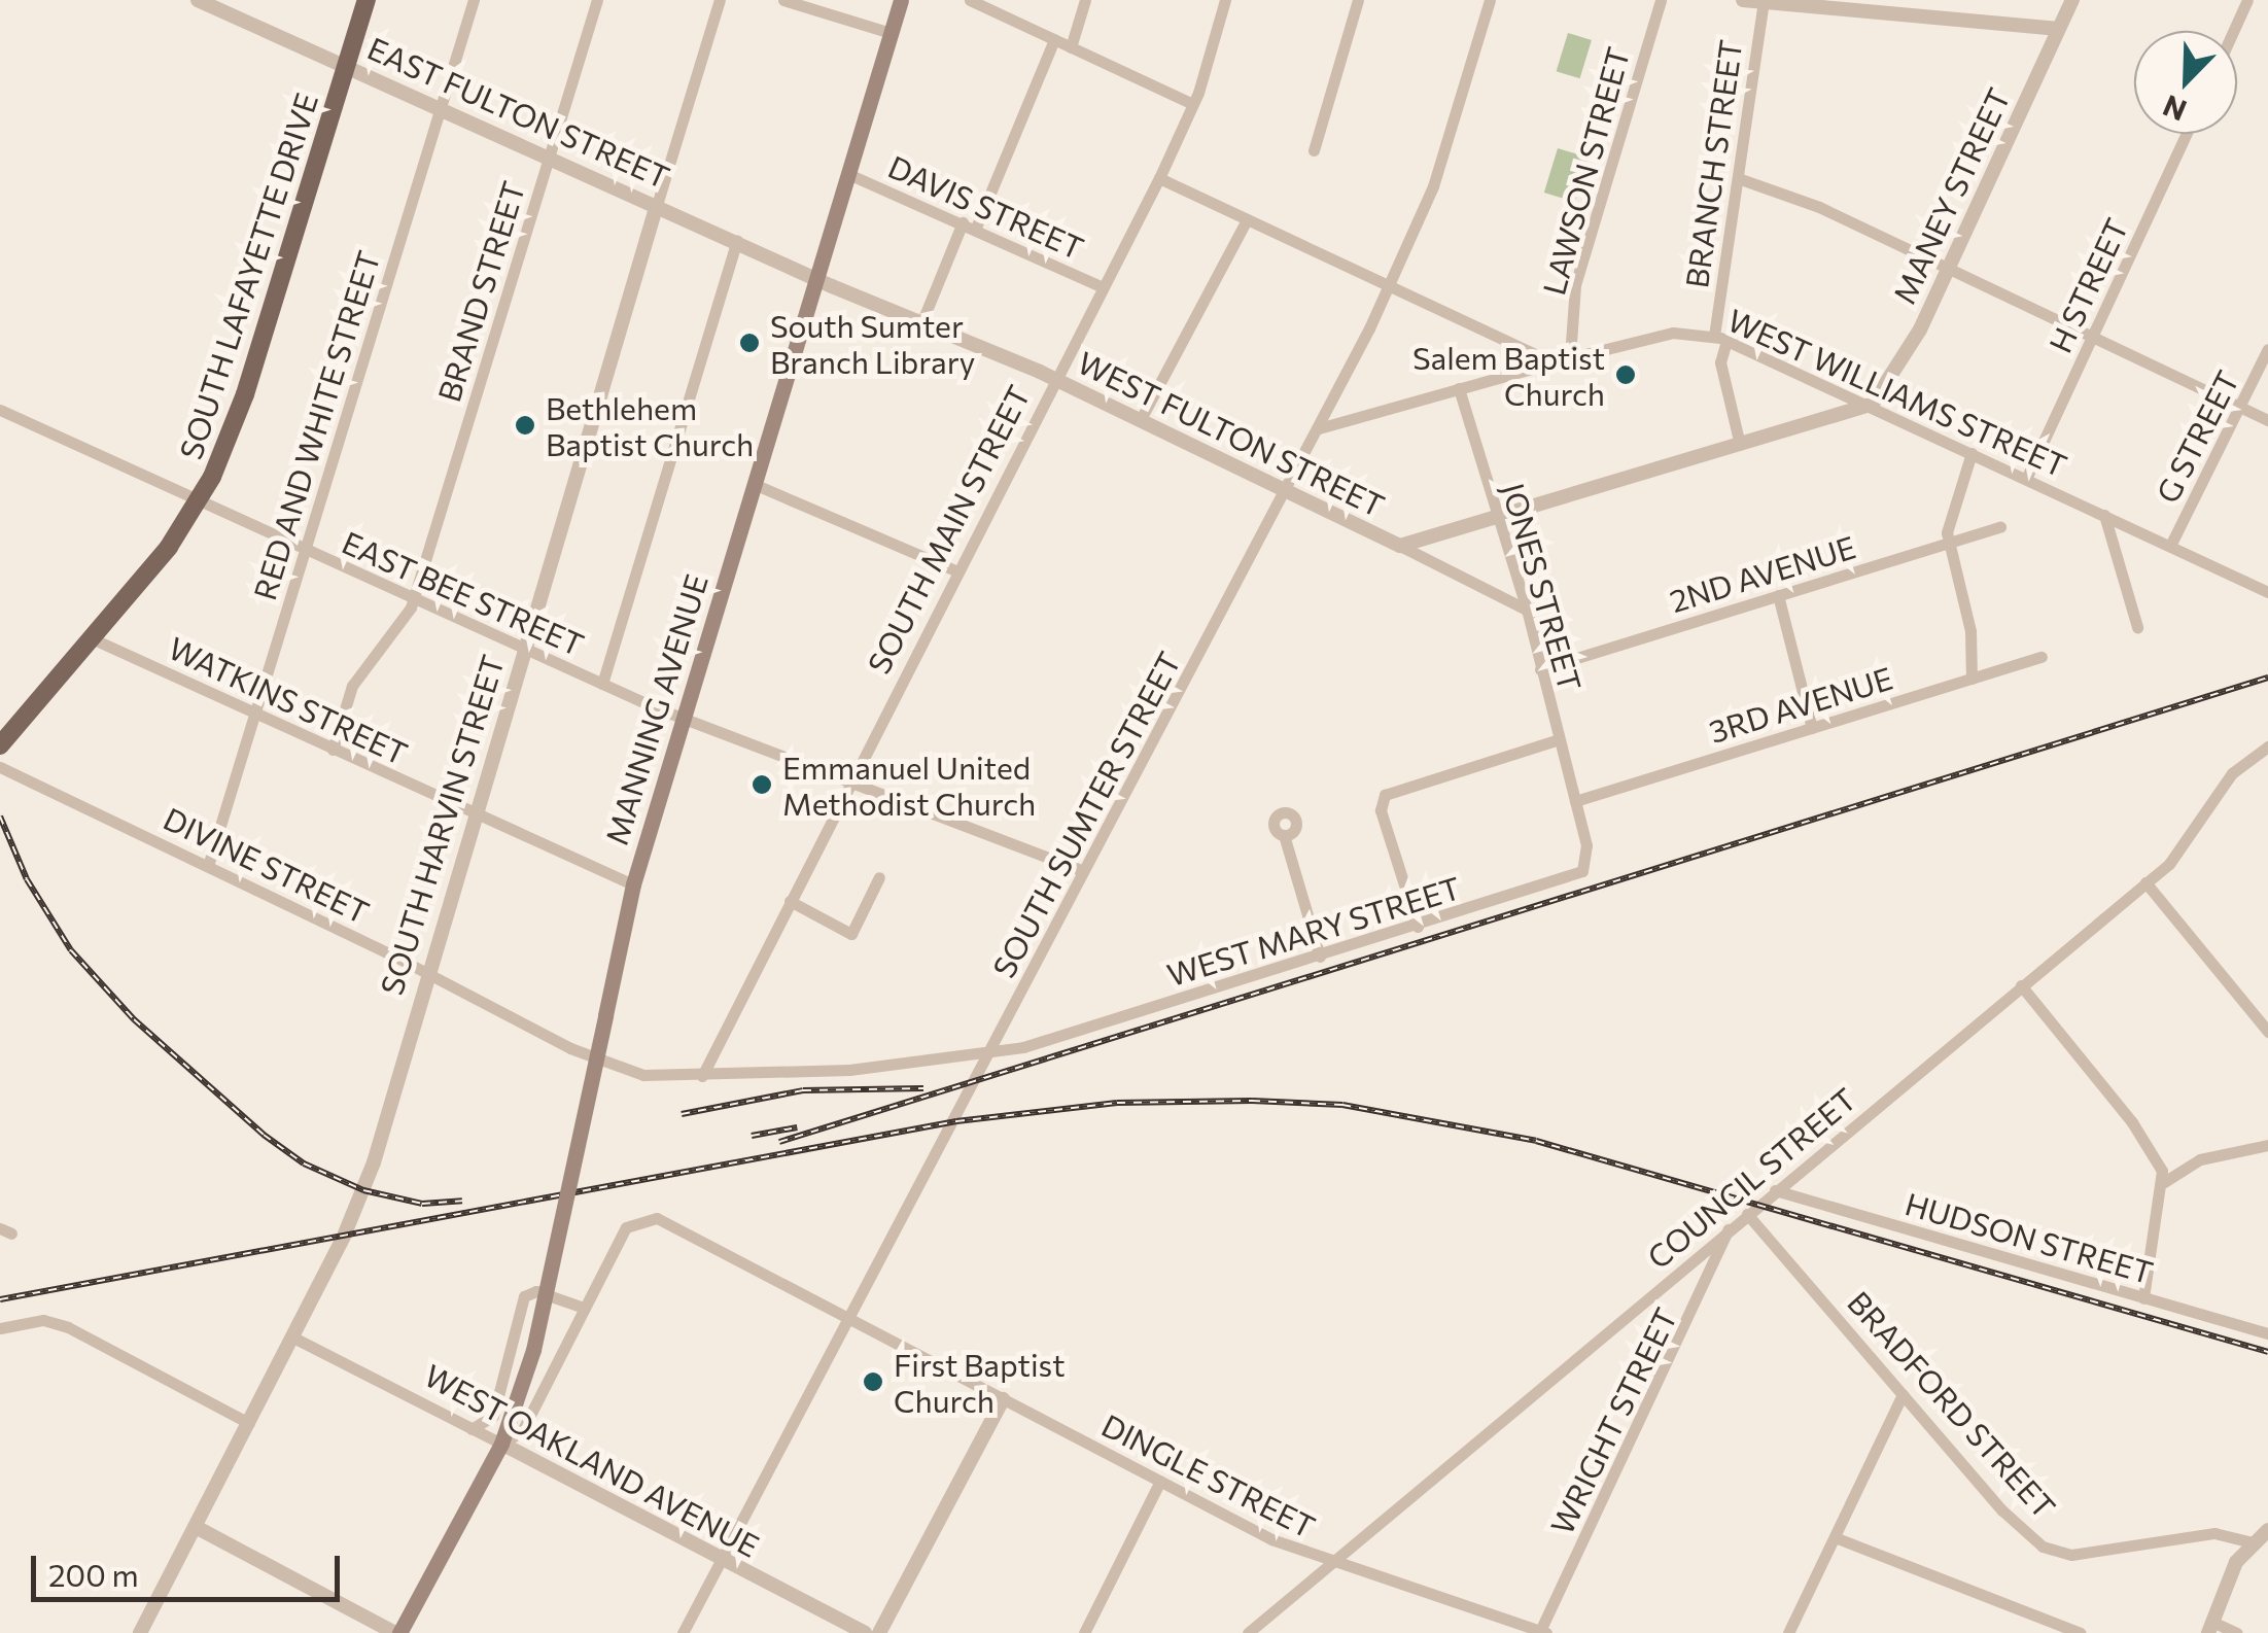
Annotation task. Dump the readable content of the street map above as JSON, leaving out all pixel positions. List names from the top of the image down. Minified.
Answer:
{"streets":{"main road":["SOUTH LAFAYETTE DRIVE","MANNING AVENUE"],"street":["EAST FULTON STREET","BRANCH STREET","LAWSON STREET","MANEY STREET","DAVIS STREET","H STREET","BRAND STREET","WEST WILLIAMS STREET","RED AND WHITE STREET","WEST FULTON STREET","G STREET","SOUTH MAIN STREET","2ND AVENUE","JONES STREET","EAST BEE STREET","WATKINS STREET","3RD AVENUE","SOUTH SUMTER STREET","SOUTH HARVIN STREET","DIVINE STREET","WEST MARY STREET","COUNCIL STREET","HUDSON STREET","BRADFORD STREET","WRIGHT STREET","WEST OAKLAND AVENUE","DINGLE STREET"]},"crossings":[["EAST FULTON STREET","SOUTH LAFAYETTE DRIVE"],["EAST FULTON STREET","BRAND STREET"],["EAST FULTON STREET","RED AND WHITE STREET"],["EAST FULTON STREET","WEST FULTON STREET"],["EAST FULTON STREET","MANNING AVENUE"],["EAST FULTON STREET","SOUTH HARVIN STREET"],["BRANCH STREET","WEST WILLIAMS STREET"],["BRANCH STREET","WEST FULTON STREET"],["LAWSON STREET","WEST WILLIAMS STREET"],["MANEY STREET","WEST WILLIAMS STREET"],["MANEY STREET","WEST FULTON STREET"],["DAVIS STREET","SOUTH MAIN STREET"],["DAVIS STREET","MANNING AVENUE"],["SOUTH LAFAYETTE DRIVE","EAST BEE STREET"],["SOUTH LAFAYETTE DRIVE","WATKINS STREET"],["H STREET","WEST WILLIAMS STREET"],["BRAND STREET","EAST BEE STREET"],["BRAND STREET","WATKINS STREET"],["WEST WILLIAMS STREET","WEST FULTON STREET"],["WEST WILLIAMS STREET","G STREET"],["WEST WILLIAMS STREET","JONES STREET"],["WEST WILLIAMS STREET","SOUTH SUMTER STREET"],["RED AND WHITE STREET","EAST BEE STREET"],["RED AND WHITE STREET","WATKINS STREET"],["RED AND WHITE STREET","DIVINE STREET"],["WEST FULTON STREET","SOUTH MAIN STREET"],["WEST FULTON STREET","JONES STREET"],["WEST FULTON STREET","MANNING AVENUE"],["WEST FULTON STREET","SOUTH SUMTER STREET"],["SOUTH MAIN STREET","EAST BEE STREET"],["SOUTH MAIN STREET","DIVINE STREET"],["2ND AVENUE","JONES STREET"],["JONES STREET","3RD AVENUE"],["JONES STREET","WEST MARY STREET"],["EAST BEE STREET","MANNING AVENUE"],["EAST BEE STREET","SOUTH SUMTER STREET"],["EAST BEE STREET","SOUTH HARVIN STREET"],["WATKINS STREET","MANNING AVENUE"],["WATKINS STREET","SOUTH HARVIN STREET"],["3RD AVENUE","WEST MARY STREET"],["MANNING AVENUE","WEST OAKLAND AVENUE"],["SOUTH SUMTER STREET","DIVINE STREET"],["SOUTH SUMTER STREET","WEST MARY STREET"],["SOUTH SUMTER STREET","WEST OAKLAND AVENUE"],["SOUTH SUMTER STREET","DINGLE STREET"],["SOUTH HARVIN STREET","DIVINE STREET"],["SOUTH HARVIN STREET","WEST OAKLAND AVENUE"],["DIVINE STREET","WEST MARY STREET"],["COUNCIL STREET","HUDSON STREET"],["COUNCIL STREET","BRADFORD STREET"],["COUNCIL STREET","WRIGHT STREET"],["COUNCIL STREET","DINGLE STREET"],["WRIGHT STREET","DINGLE STREET"]],"places":["South Sumter Branch Library","Salem Baptist Church","Bethlehem Baptist Church","Emmanuel United Methodist Church","First Baptist Church"],"scale_bar":"200 m","north":"bottom left"}
